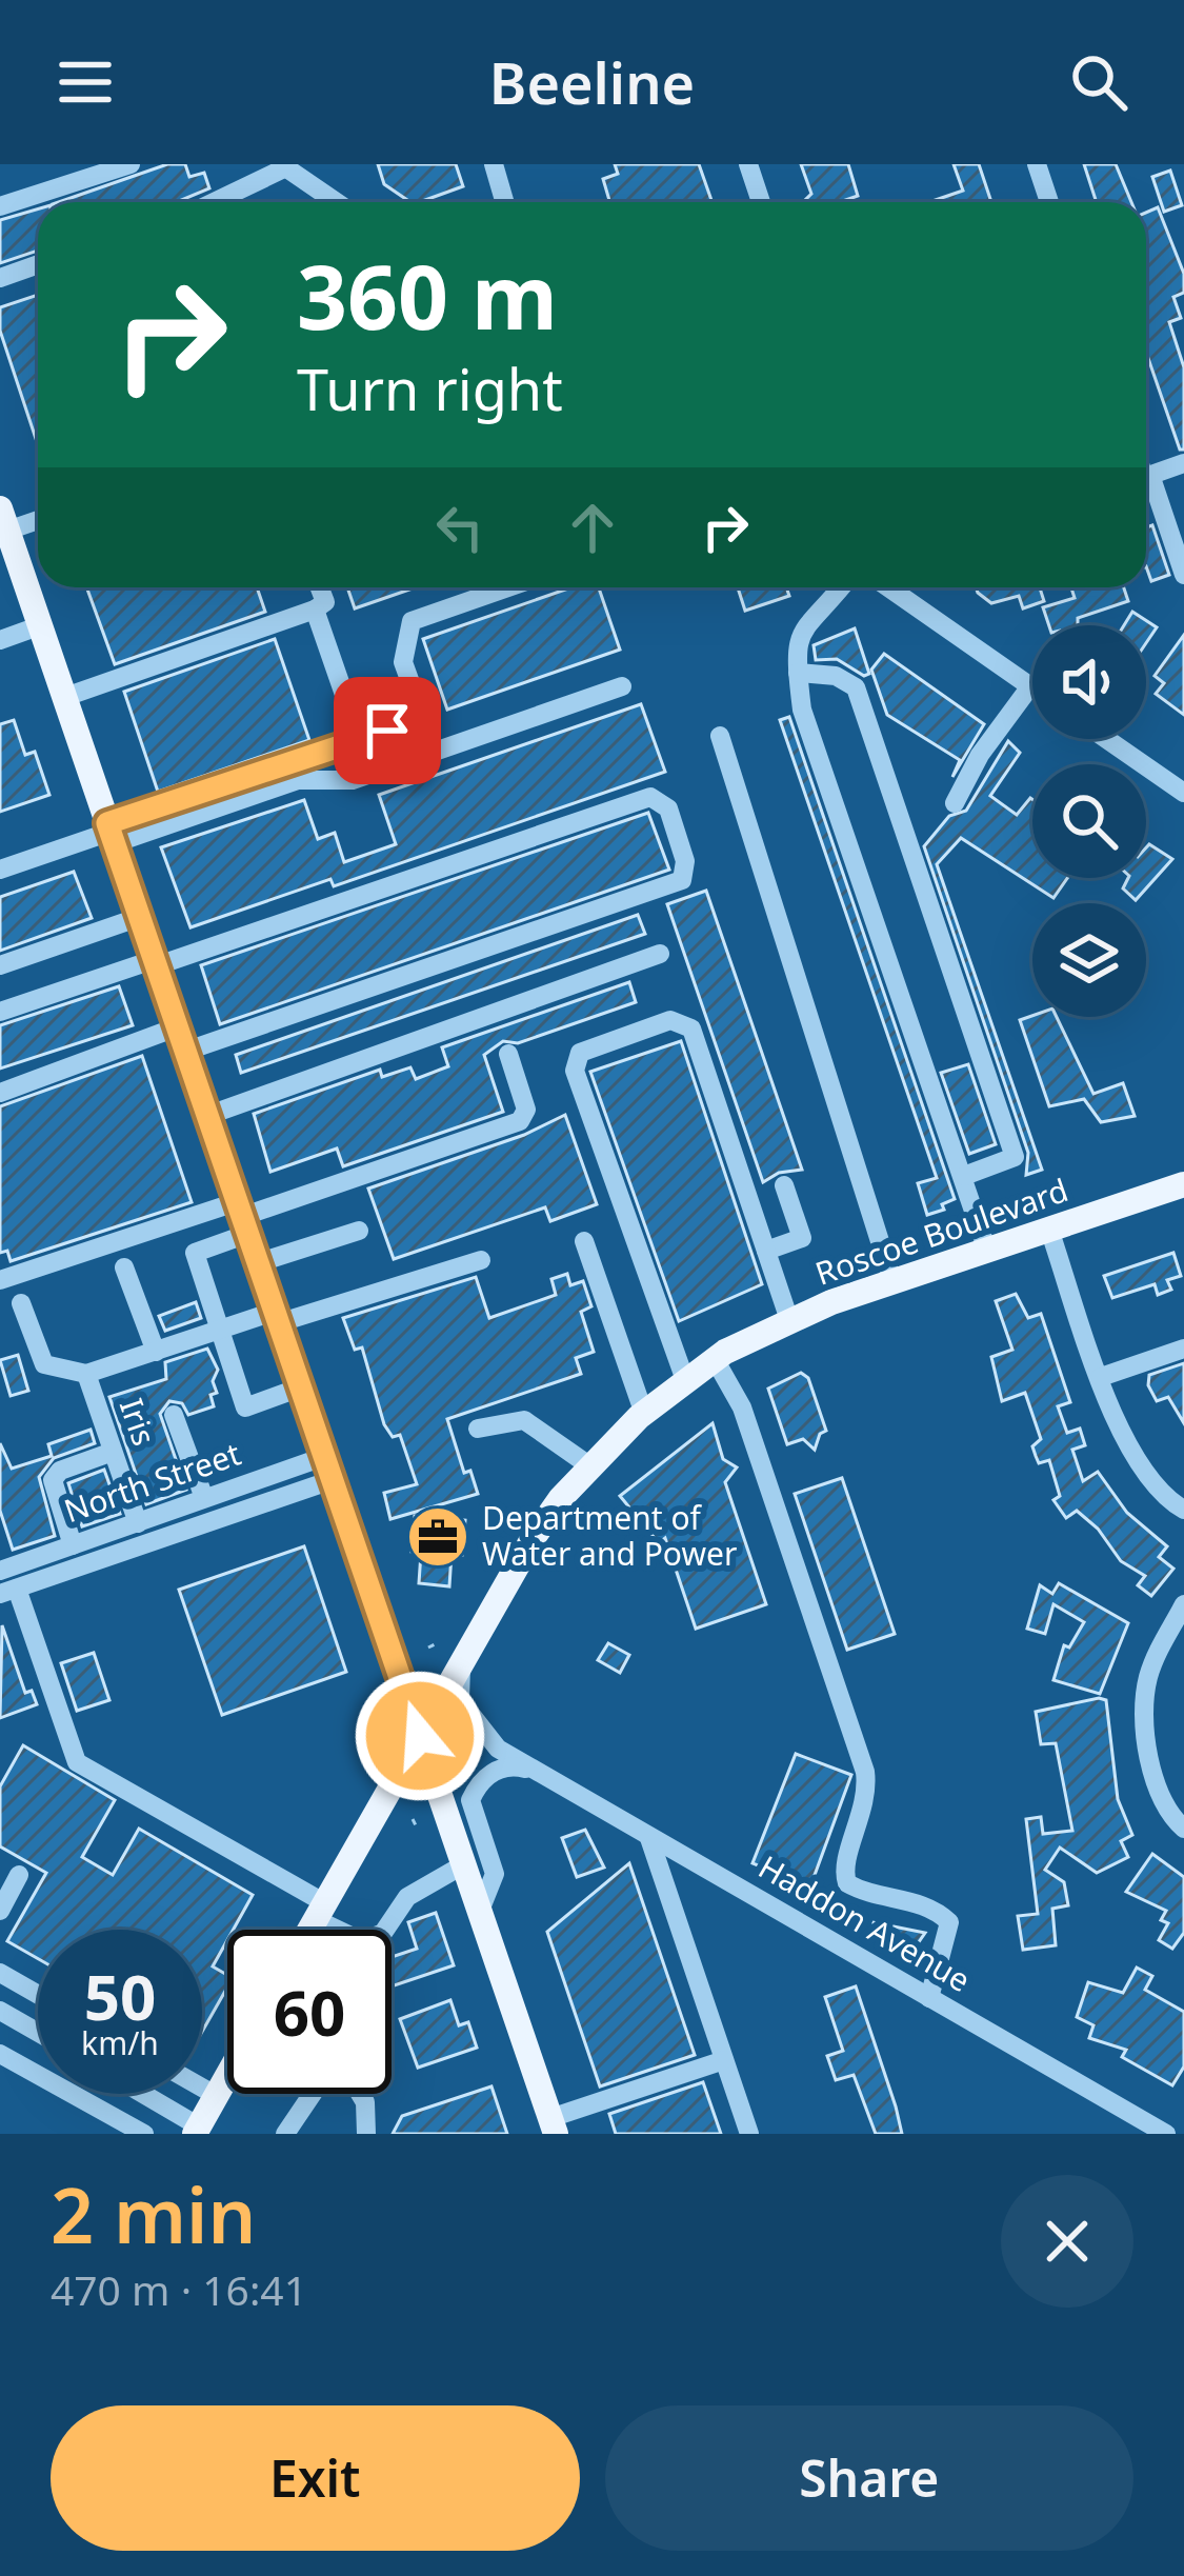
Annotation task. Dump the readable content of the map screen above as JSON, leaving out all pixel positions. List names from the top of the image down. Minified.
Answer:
{"streets":{"main road":["Roscoe Boulevard"],"street":["Iris","North Street","Haddon Avenue"]},"crossings":[["Roscoe Boulevard","Haddon Avenue"],["Iris","North Street"]],"places":{"office":["Department of Water and Power"]},"page":{"header":"Beeline","turn":["360 m","Turn right"],"speed":"50 km/h","limit":"60","heading":["2 min","470 m · 16:41"],"buttons":["Exit","Share"]}}
